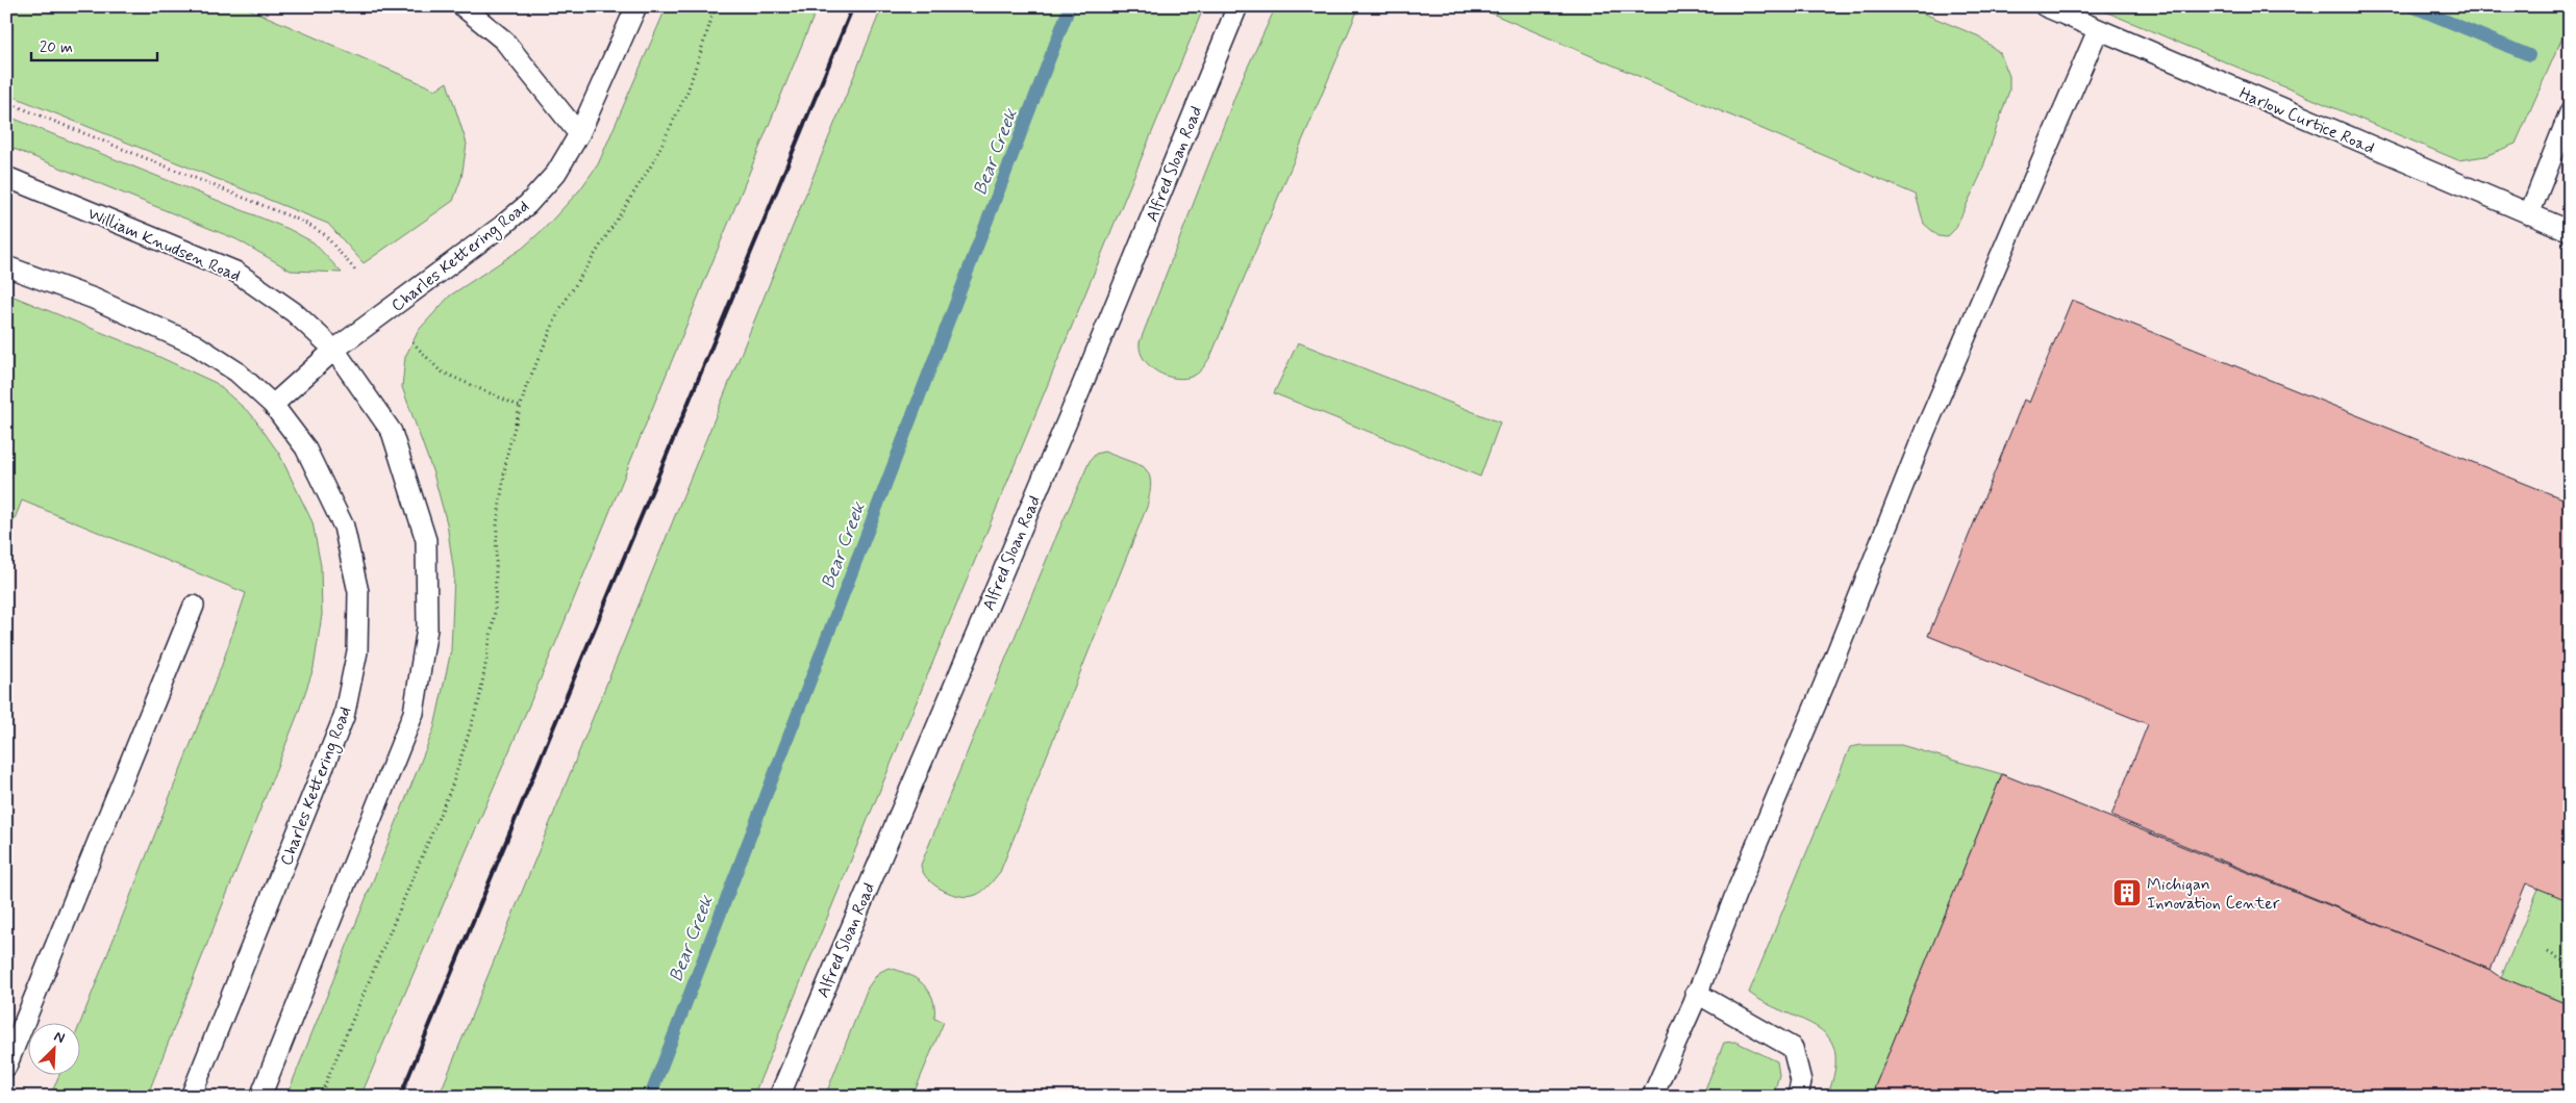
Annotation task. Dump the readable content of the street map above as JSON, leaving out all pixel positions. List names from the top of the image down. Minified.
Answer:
{"streets":{"lane":["Harlow Curtice Road","Alfred Sloan Road","William Knudsen Road","Charles Kettering Road"]},"crossings":[["William Knudsen Road","Charles Kettering Road"]],"water":["Bear Creek"],"places":{"building":["Michigan Innovation Center"]},"scale_bar":"20 m","north":"top right"}
